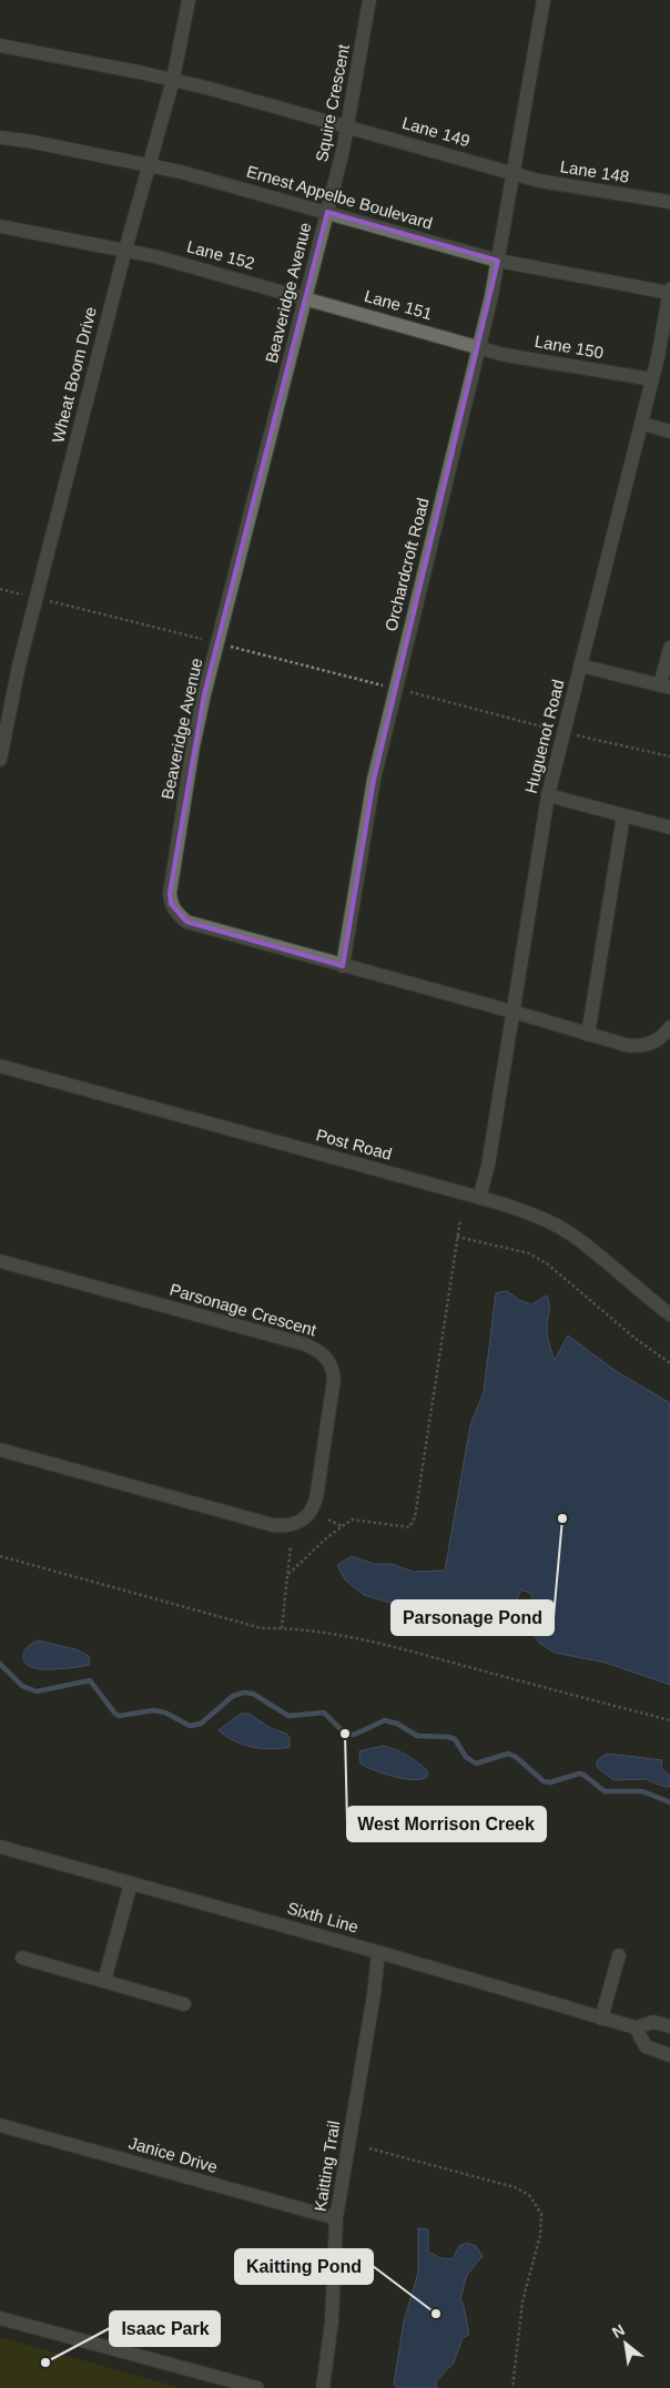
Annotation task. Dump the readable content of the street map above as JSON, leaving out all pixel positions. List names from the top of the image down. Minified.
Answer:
{"streets":{"street":["Squire Crescent","Lane 149","Lane 148","Ernest Appelbe Boulevard","Lane 152","Beaveridge Avenue","Lane 151","Lane 150","Wheat Boom Drive","Orchardcroft Road","Huguenot Road","Post Road","Parsonage Crescent","Sixth Line","Janice Drive","Kaitting Trail"]},"crossings":[["Squire Crescent","Lane 149"],["Squire Crescent","Ernest Appelbe Boulevard"],["Squire Crescent","Beaveridge Avenue"],["Lane 149","Lane 148"],["Lane 149","Wheat Boom Drive"],["Lane 149","Orchardcroft Road"],["Lane 148","Orchardcroft Road"],["Ernest Appelbe Boulevard","Beaveridge Avenue"],["Ernest Appelbe Boulevard","Wheat Boom Drive"],["Ernest Appelbe Boulevard","Orchardcroft Road"],["Ernest Appelbe Boulevard","Huguenot Road"],["Lane 152","Beaveridge Avenue"],["Lane 152","Lane 151"],["Lane 152","Wheat Boom Drive"],["Beaveridge Avenue","Lane 151"],["Beaveridge Avenue","Orchardcroft Road"],["Beaveridge Avenue","Huguenot Road"],["Lane 151","Lane 150"],["Lane 151","Orchardcroft Road"],["Lane 150","Orchardcroft Road"],["Lane 150","Huguenot Road"],["Huguenot Road","Post Road"],["Sixth Line","Kaitting Trail"],["Janice Drive","Kaitting Trail"]],"places":["Parsonage Pond","West Morrison Creek","Kaitting Pond","Isaac Park"],"north":"top left"}
